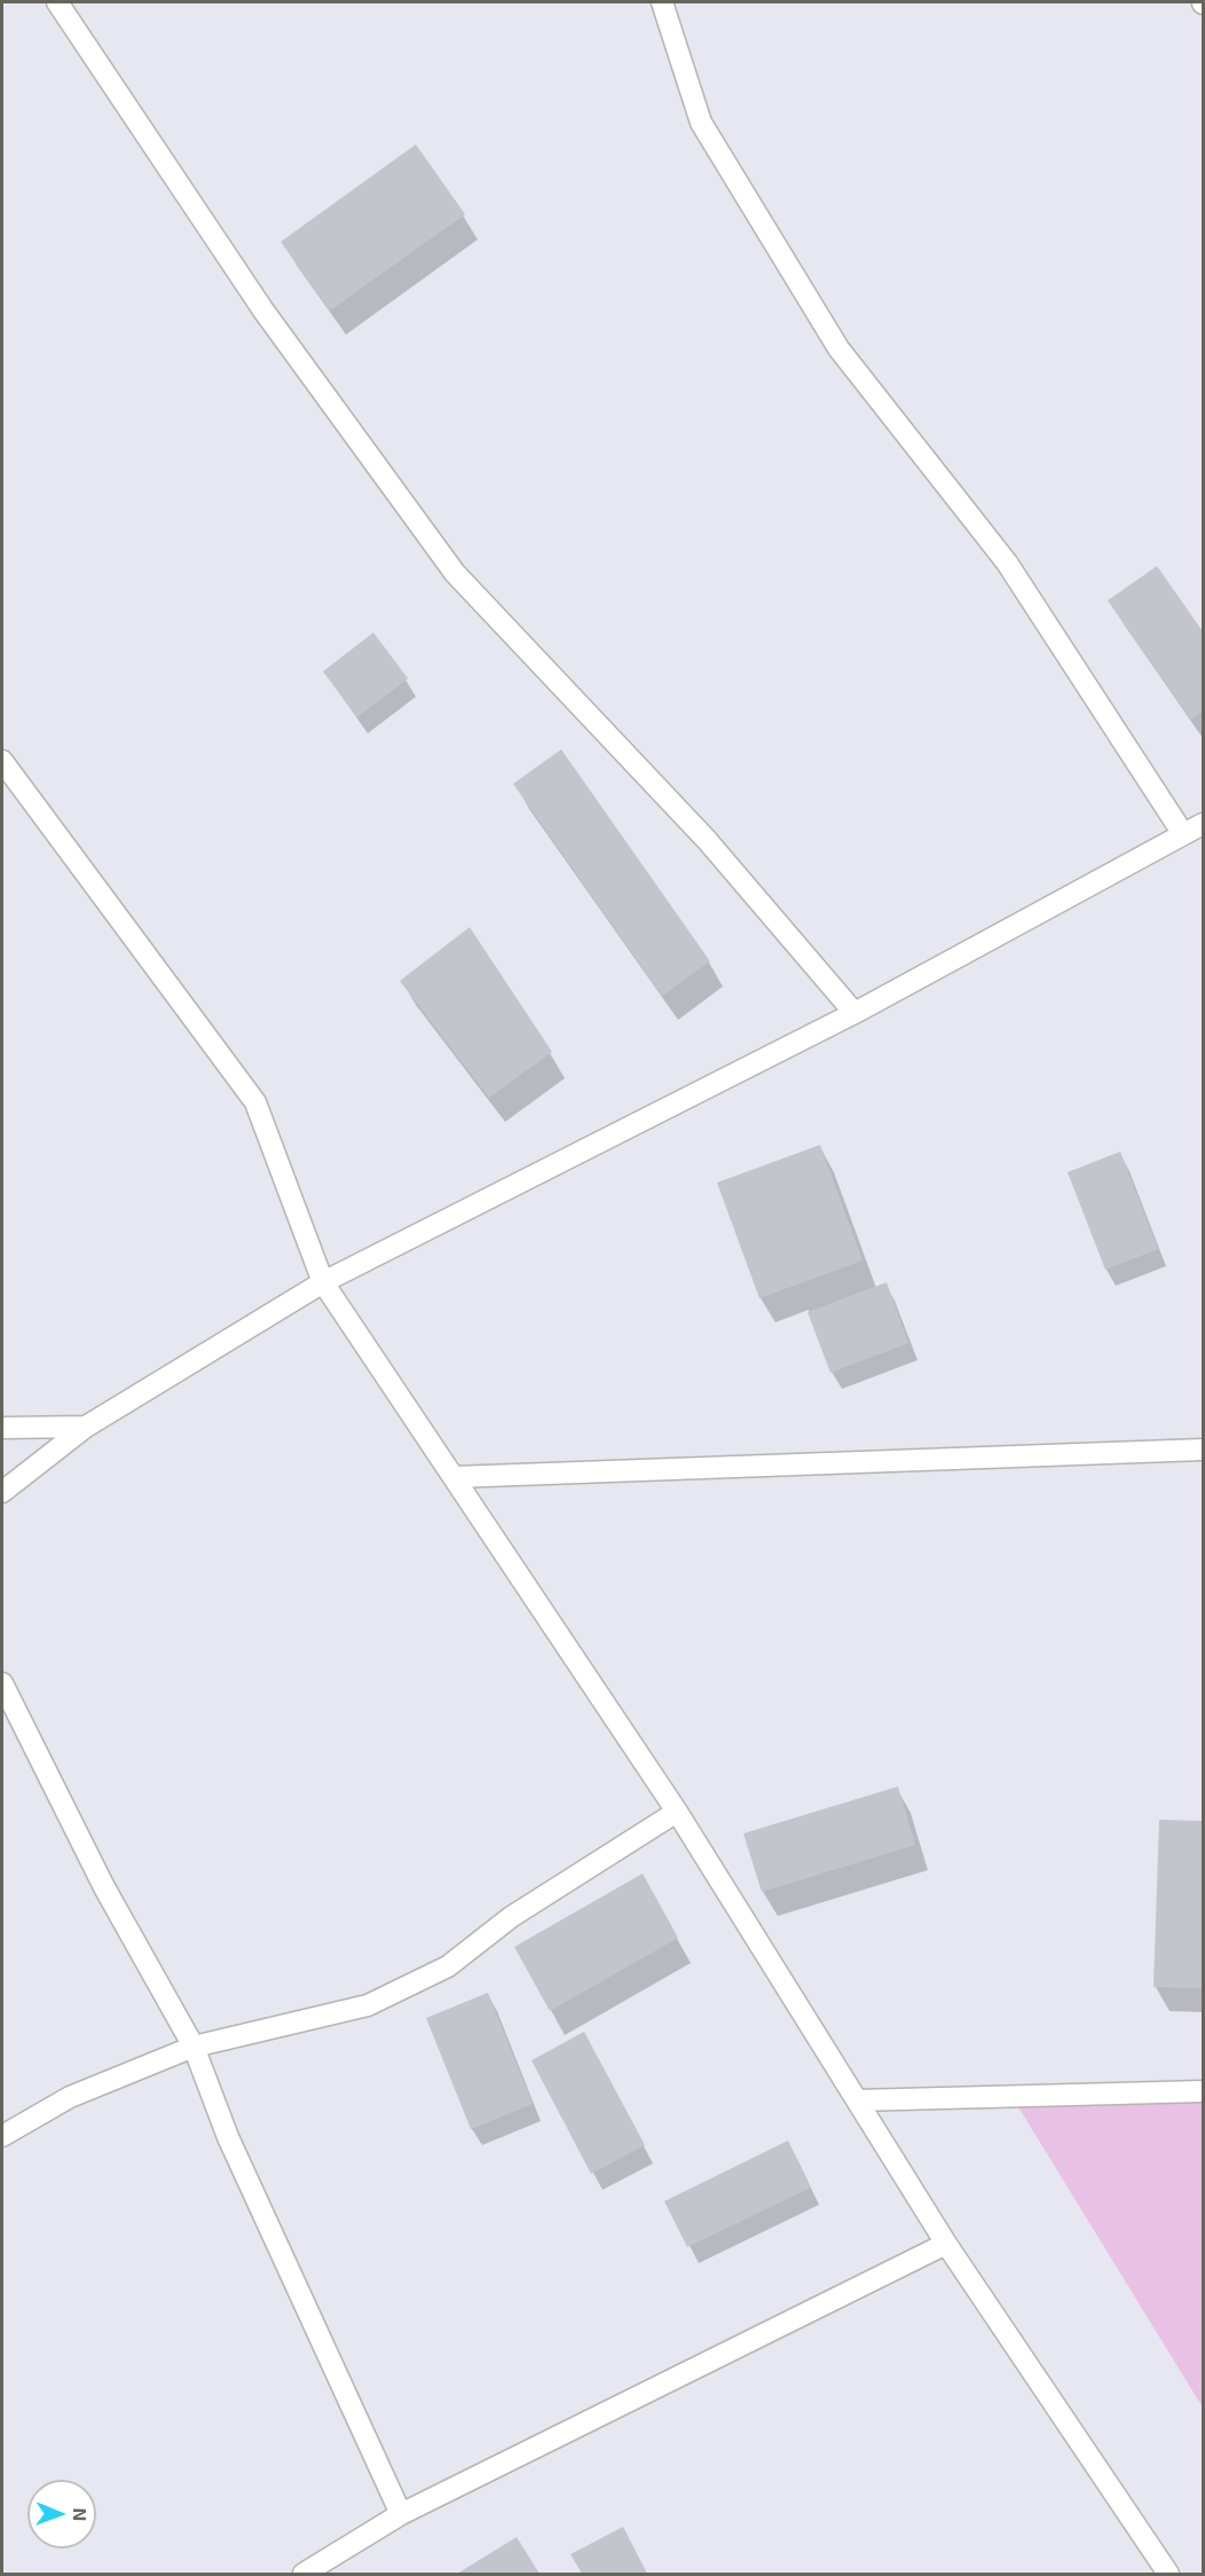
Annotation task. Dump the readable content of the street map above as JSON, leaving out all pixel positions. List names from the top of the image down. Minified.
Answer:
{"north":"right"}
